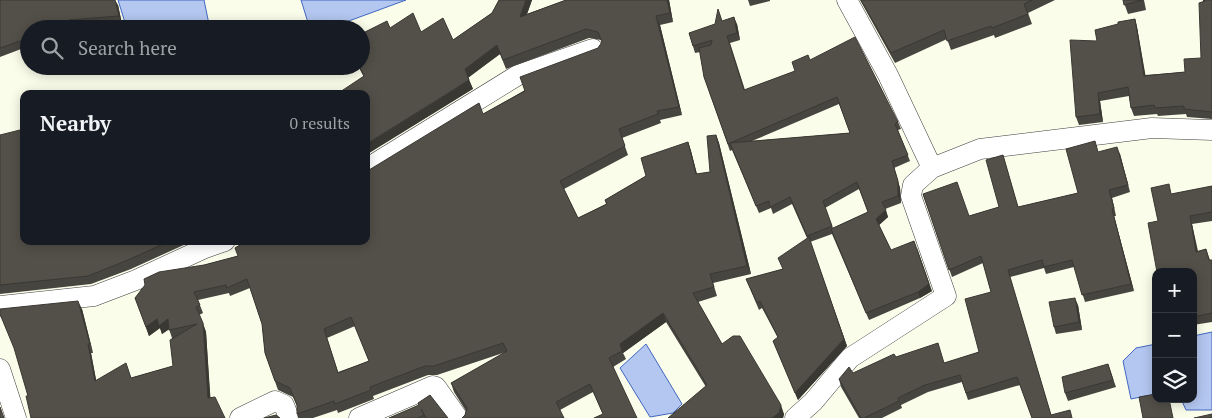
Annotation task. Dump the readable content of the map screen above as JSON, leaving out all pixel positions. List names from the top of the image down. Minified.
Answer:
{"page":{"search":"Search here","heading":["Nearby","0 results"],"map_buttons":["+","−"]}}
